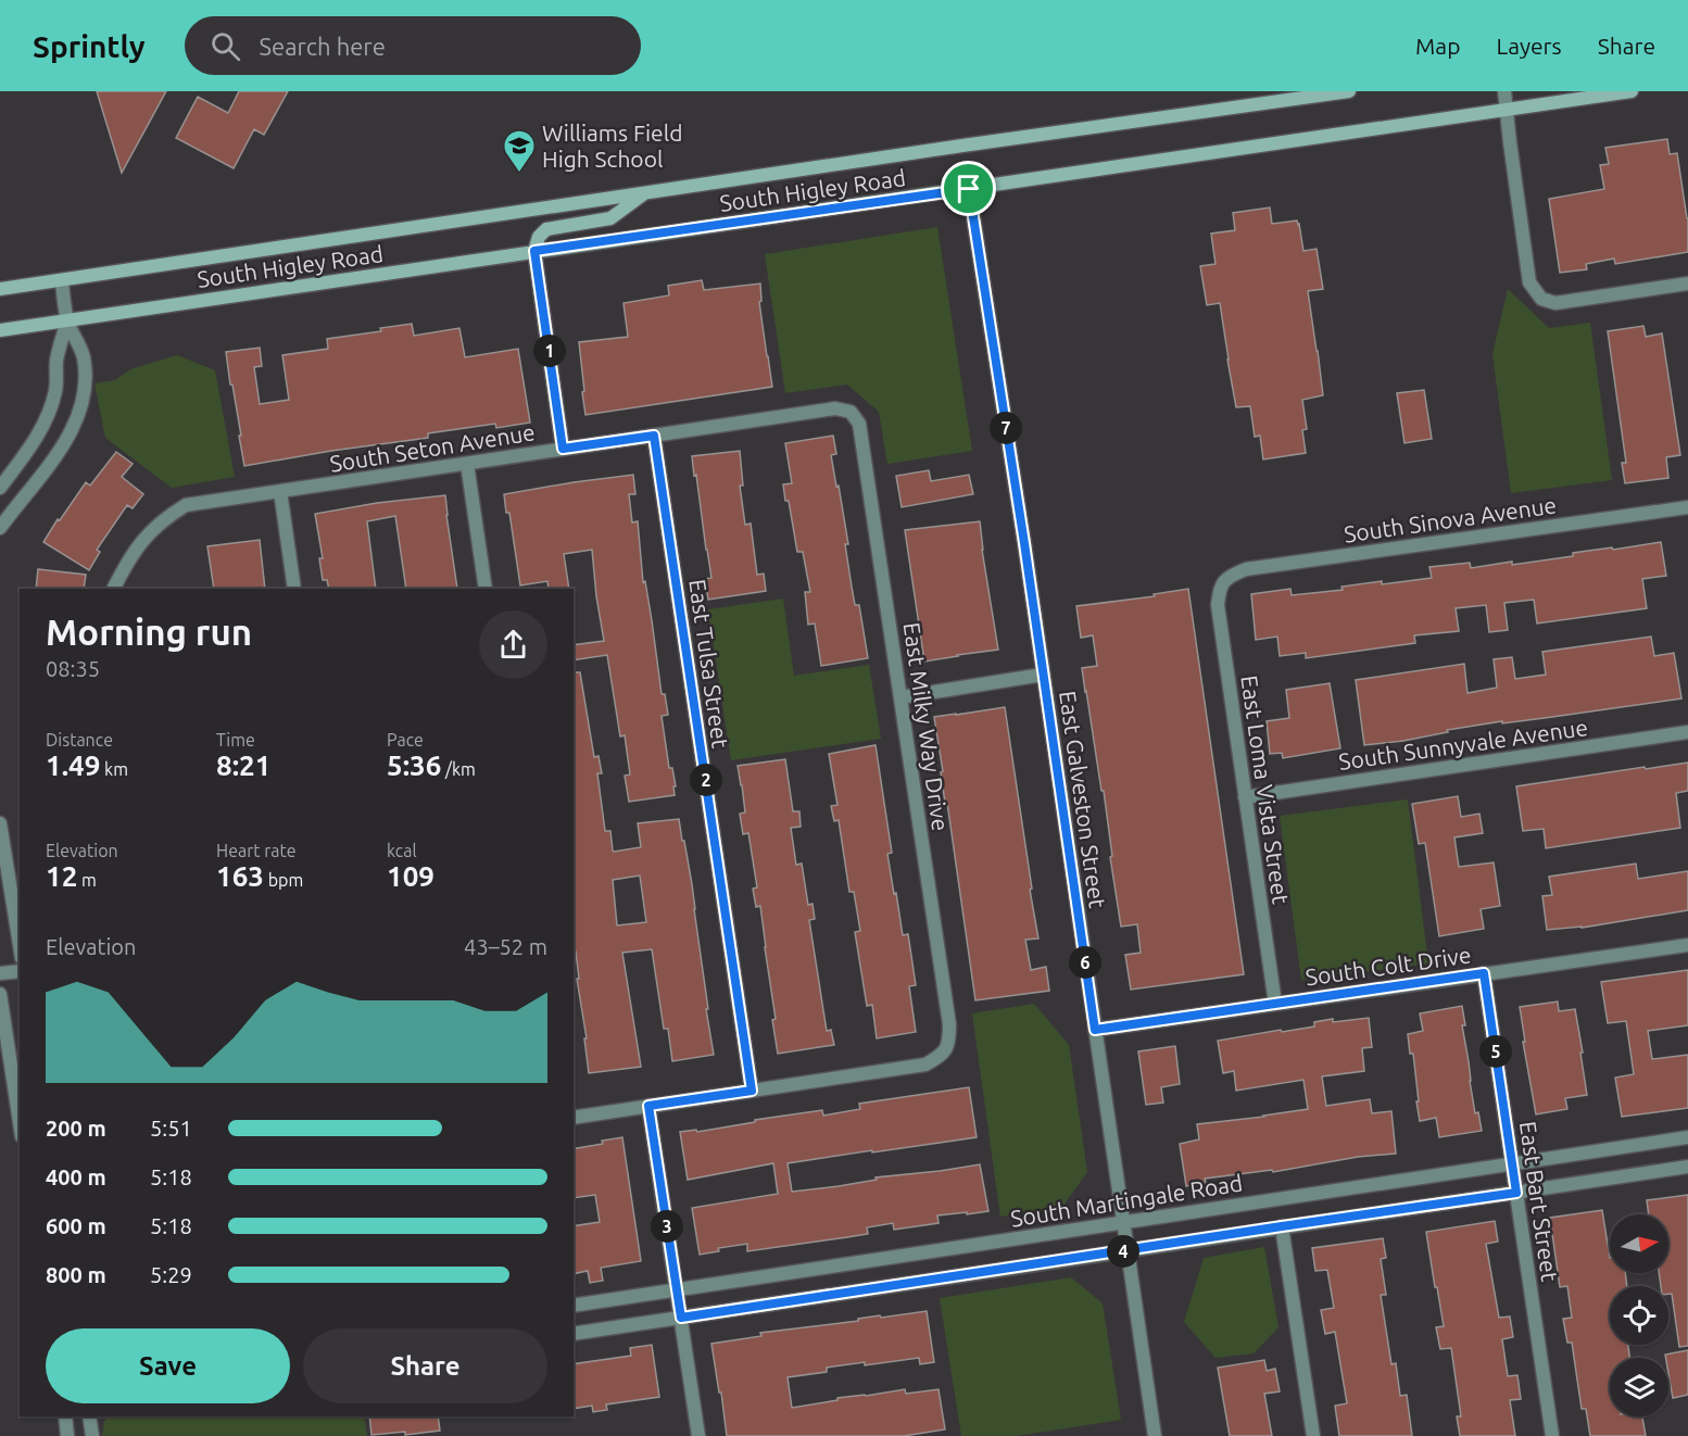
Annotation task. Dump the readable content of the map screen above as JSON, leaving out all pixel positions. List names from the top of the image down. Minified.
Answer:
{"streets":{"main road":["South Higley Road"],"street":["South Seton Avenue","South Sinova Avenue","East Tulsa Street","East Milky Way Drive","South Sunnyvale Avenue","East Loma Vista Street","East Galveston Street","South Colt Drive","South Martingale Road","East Bart Street"]},"crossings":[["South Higley Road","East Galveston Street"],["South Seton Avenue","East Tulsa Street"],["South Seton Avenue","East Milky Way Drive"],["South Sinova Avenue","East Loma Vista Street"],["East Tulsa Street","East Milky Way Drive"],["South Sunnyvale Avenue","East Loma Vista Street"],["East Loma Vista Street","South Colt Drive"],["East Galveston Street","South Colt Drive"],["East Galveston Street","South Martingale Road"],["South Colt Drive","East Bart Street"],["South Martingale Road","East Bart Street"]],"places":{"school or university":["Williams Field High School"]},"north":"right","page":{"header":"Sprintly","search":"Search here","nav":["Map","Layers","Share"],"pins":["1","7","2","6","5","3","4"],"heading":["Morning run","08:35"],"stats":[["Distance","1.49 km"],["Time","8:21"],["Pace","5:36 /km"],["Elevation","12 m"],["Heart rate","163 bpm"],["kcal","109"]],"chart":["Elevation","43–52 m"],"list":[{"name":"200 m","note":"5:51"},{"name":"400 m","note":"5:18"},{"name":"600 m","note":"5:18"},{"name":"800 m","note":"5:29"}],"buttons":["Save","Share"]}}
